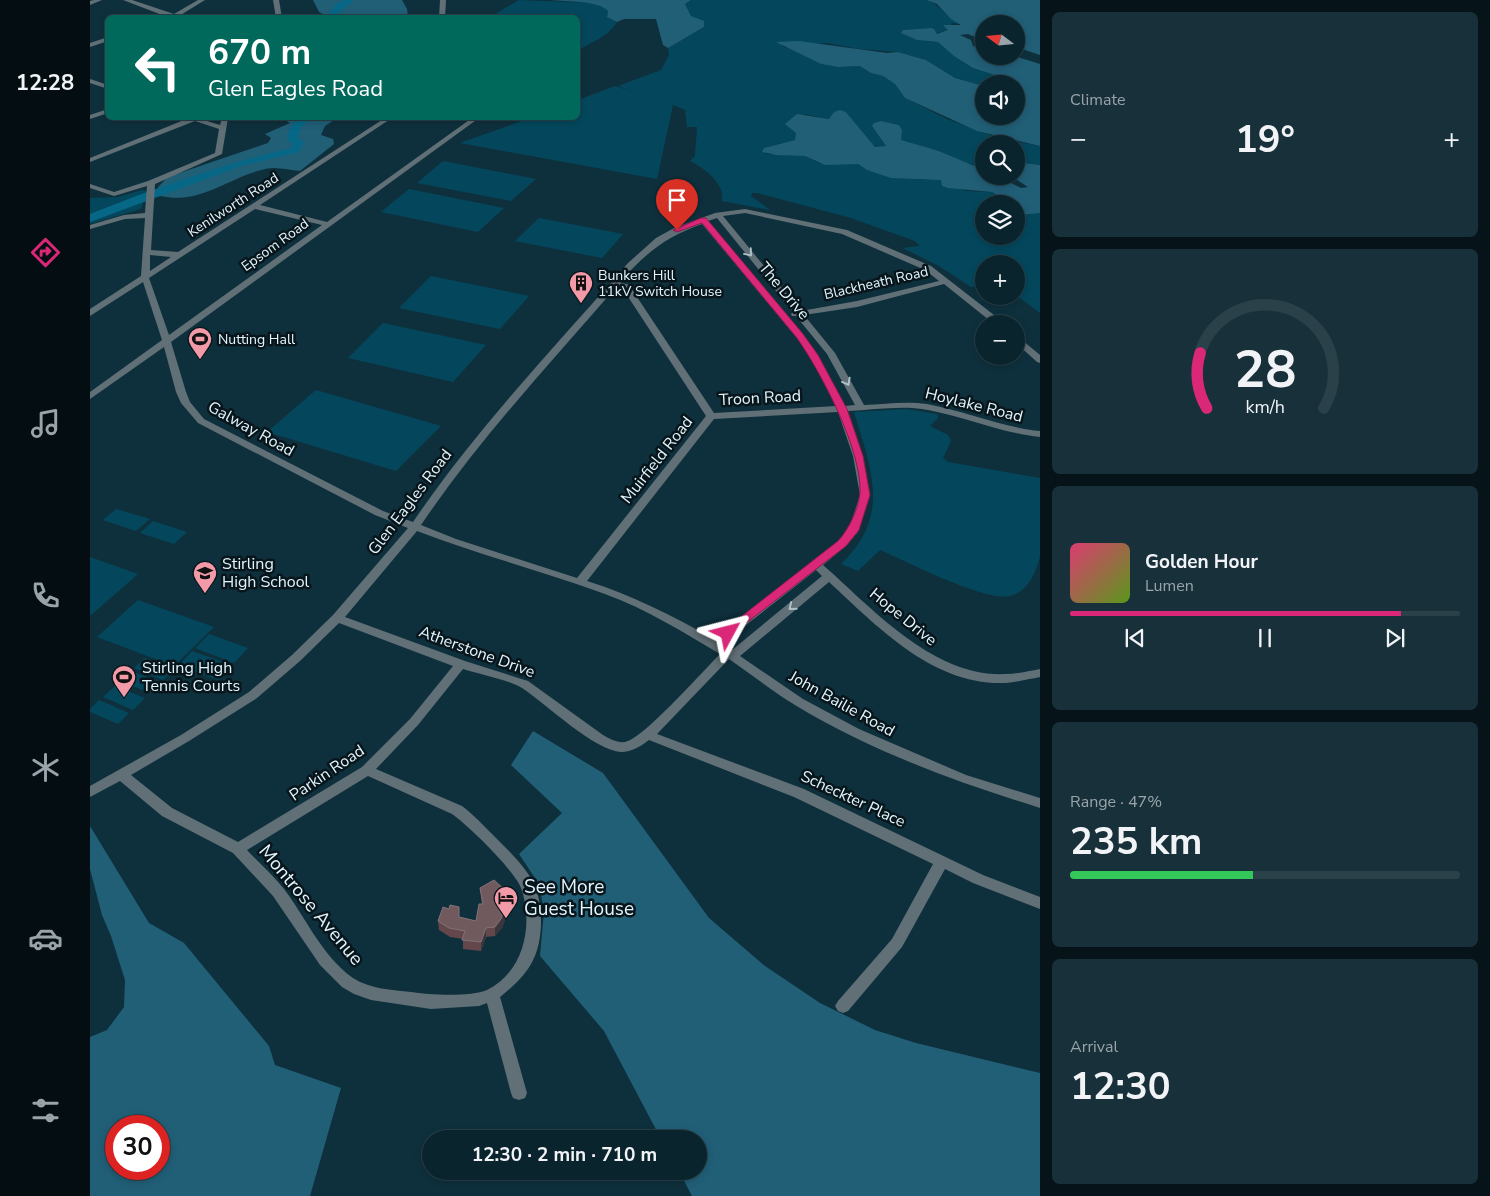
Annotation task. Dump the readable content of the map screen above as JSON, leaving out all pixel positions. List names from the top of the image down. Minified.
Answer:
{"streets":{"street":["Kenilworth Road","Epsom Road","Blackheath Road","The Drive","Troon Road","Hoylake Road","Galway Road","Muirfield Road","Glen Eagles Road","Hope Drive","Atherstone Drive","John Bailie Road","Parkin Road","Scheckter Place","Montrose Avenue"]},"crossings":[["Kenilworth Road","Galway Road"],["Epsom Road","Galway Road"],["Blackheath Road","The Drive"],["Blackheath Road","Glen Eagles Road"],["The Drive","Troon Road"],["The Drive","Hoylake Road"],["The Drive","Glen Eagles Road"],["The Drive","Hope Drive"],["The Drive","John Bailie Road"],["Troon Road","Hoylake Road"],["Troon Road","Muirfield Road"],["Galway Road","Glen Eagles Road"],["Galway Road","John Bailie Road"],["Muirfield Road","Glen Eagles Road"],["Muirfield Road","John Bailie Road"],["Glen Eagles Road","Atherstone Drive"],["Glen Eagles Road","John Bailie Road"],["Glen Eagles Road","Montrose Avenue"],["Atherstone Drive","John Bailie Road"],["Atherstone Drive","Parkin Road"],["Atherstone Drive","Scheckter Place"],["Parkin Road","Montrose Avenue"]],"places":{"building":["Bunkers Hill 11kV Switch House"],"sports":["Nutting Hall","Stirling High Tennis Courts"],"school or university":["Stirling High School"],"hotel":["See More Guest House"]},"north":"left","page":{"tabs":"12:28","tile":["Climate",["Range · 47%","235 km"],["Arrival","12:30"]],"map_buttons":["+","−"],"turn":["670 m","Glen Eagles Road"],"heat":["−","19°","+"],"song":["Golden Hour","Lumen"],"limit":"30","trip":"12:30 · 2 min · 710 m","gauge":["28","km/h"]}}
